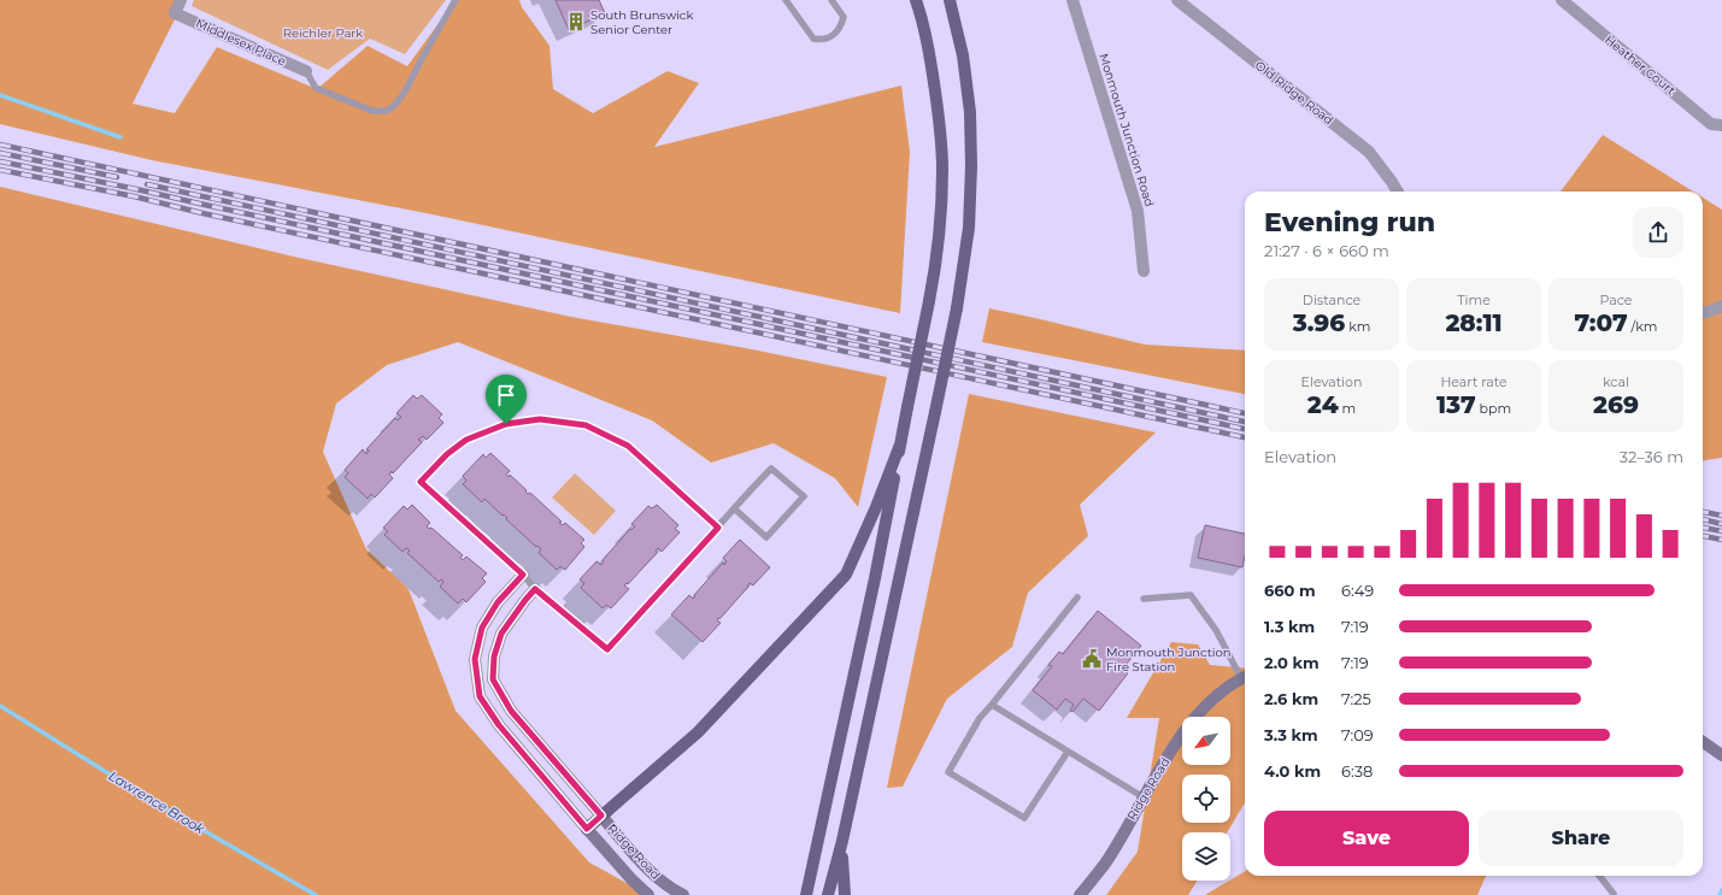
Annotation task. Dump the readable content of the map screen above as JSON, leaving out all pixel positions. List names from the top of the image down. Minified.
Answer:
{"streets":{"street":["Middlesex Place","Heather Court","Old Ridge Road","Monmouth Junction Road","Ridge Road"]},"water":["Lawrence Brook"],"parks":["Reichler Park"],"places":{"building":["South Brunswick Senior Center"],"public building":["Monmouth Junction Fire Station"]},"north":"bottom left","page":{"heading":["Evening run","21:27 · 6 × 660 m"],"stats":[["Distance","3.96 km"],["Time","28:11"],["Pace","7:07 /km"],["Elevation","24 m"],["Heart rate","137 bpm"],["kcal","269"]],"chart":["Elevation","32–36 m"],"list":[{"name":"660 m","note":"6:49"},{"name":"1.3 km","note":"7:19"},{"name":"2.0 km","note":"7:19"},{"name":"2.6 km","note":"7:25"},{"name":"3.3 km","note":"7:09"},{"name":"4.0 km","note":"6:38"}],"buttons":["Save","Share"]}}
